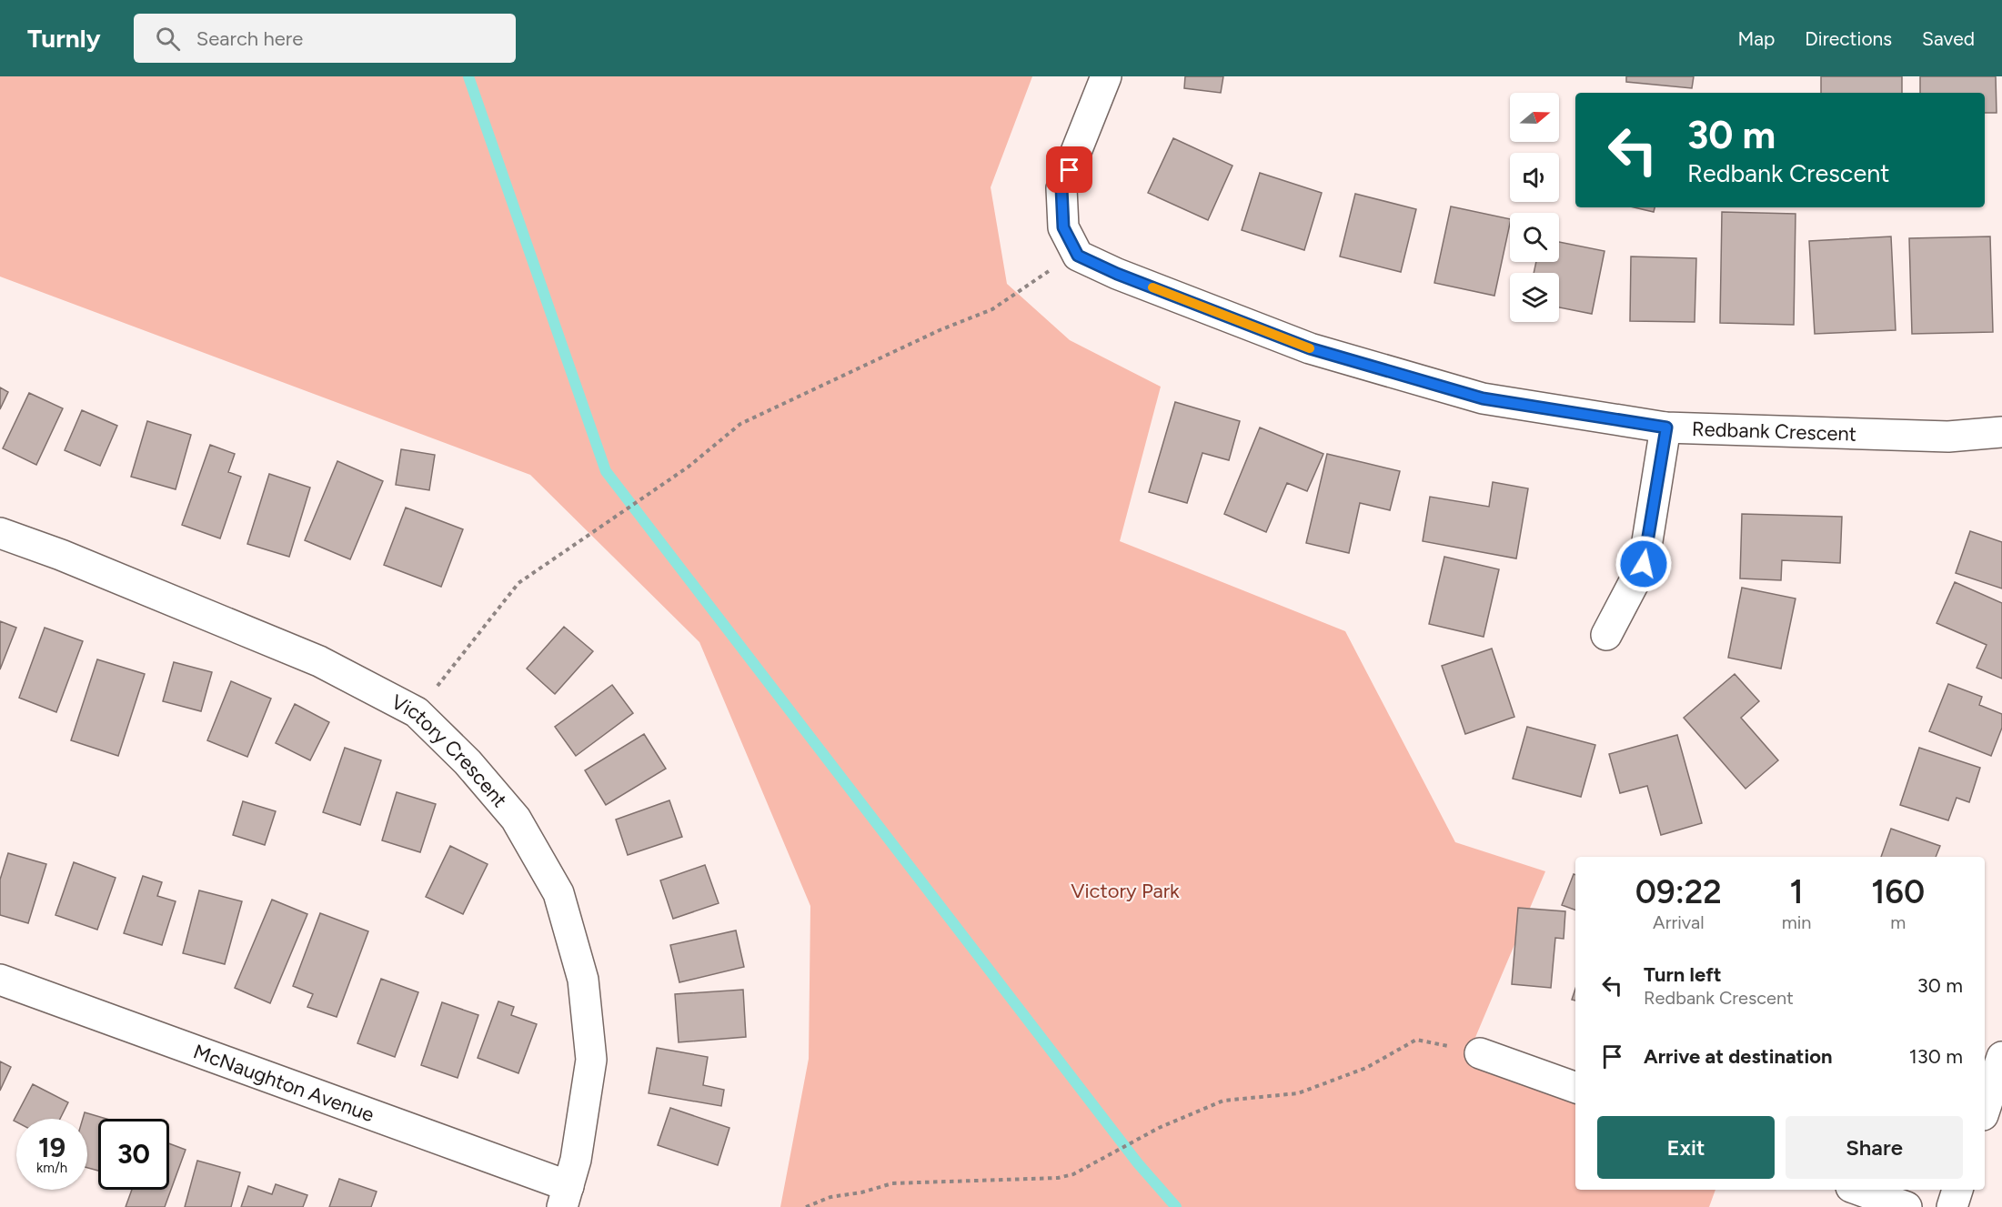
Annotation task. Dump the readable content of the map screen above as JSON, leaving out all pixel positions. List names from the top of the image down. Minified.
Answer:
{"streets":{"street":["Redbank Crescent","Victory Crescent","McNaughton Avenue"]},"crossings":[["Victory Crescent","McNaughton Avenue"]],"parks":["Victory Park"],"north":"right","page":{"header":"Turnly","search":"Search here","nav":["Map","Directions","Saved"],"turn":["30 m","Redbank Crescent"],"eta":["09:22","Arrival","1","min","160","m"],"list":[{"name":"Turn left","note":"Redbank Crescent","value":"30 m"},{"name":"Arrive at destination","value":"130 m"}],"buttons":["Exit","Share"],"speed":"19 km/h","limit":"30"}}
